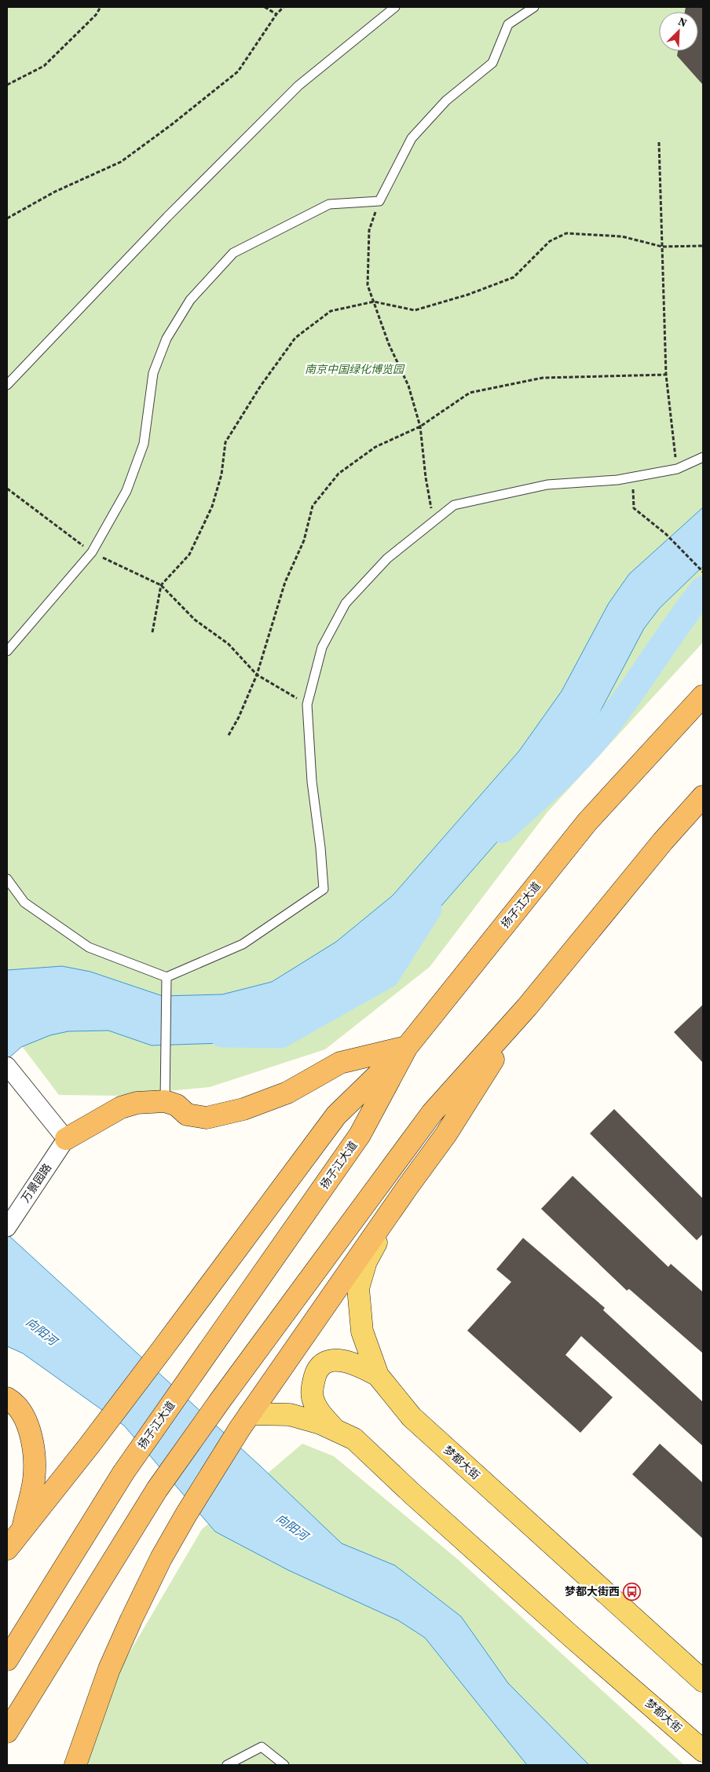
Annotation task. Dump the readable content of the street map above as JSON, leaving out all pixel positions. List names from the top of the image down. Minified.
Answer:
{"streets":{"highway":["扬子江大道"],"main road":["梦都大街"],"street":["万景园路"]},"water":["向阳河"],"parks":["南京中国绿化博览园"],"places":{"bus stop":["梦都大街西"]},"north":"top right"}
